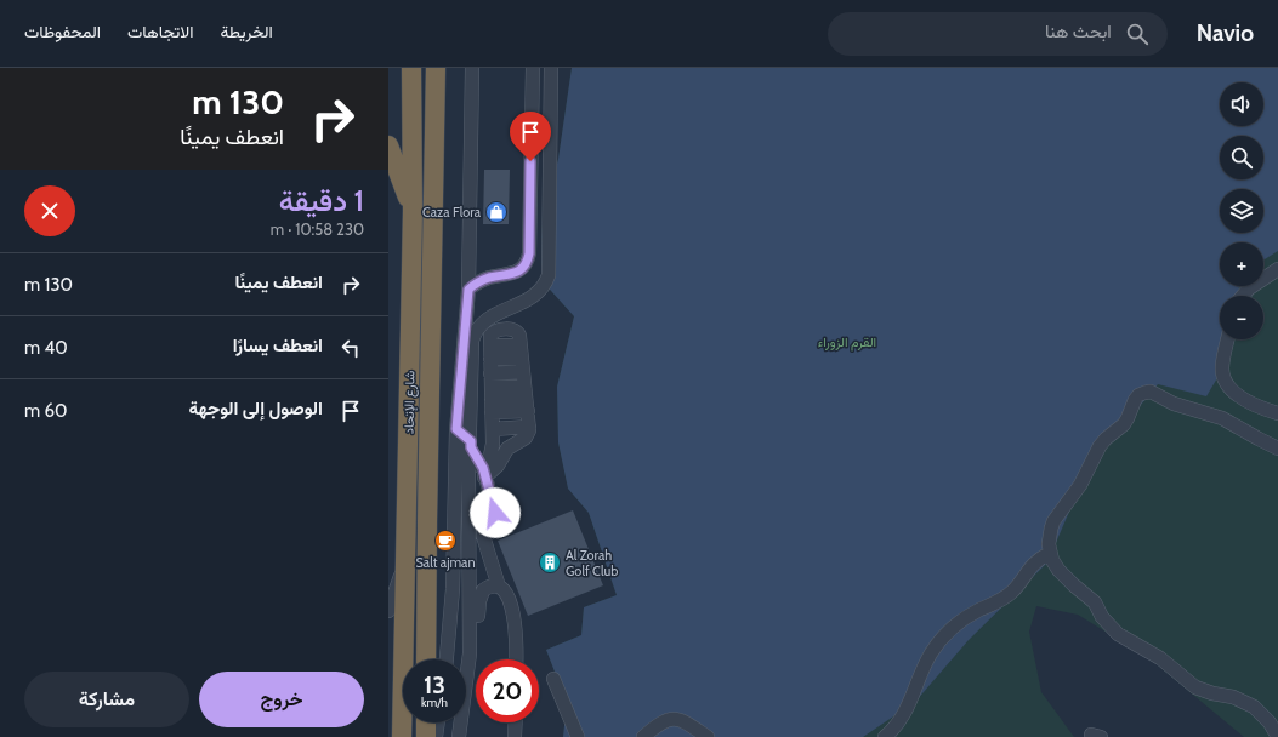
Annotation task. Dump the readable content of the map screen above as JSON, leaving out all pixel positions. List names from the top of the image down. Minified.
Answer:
{"streets":{"highway":["شارع الإتحاد"]},"parks":["القرم الزوراء"],"places":{"shop":["Caza Flora"],"cafe":["Salt ajman"],"building":["Al Zorah Golf Club"]},"page":{"header":"Navio","search":"ابحث هنا","nav":["الخريطة","الاتجاهات","المحفوظات"],"turn":["130 m","انعطف يمينًا"],"map_buttons":["+","−"],"heading":["1 دقيقة","230 m · 10:58"],"list":[{"name":"انعطف يمينًا","value":"130 m"},{"name":"انعطف يسارًا","value":"40 m"},{"name":"الوصول إلى الوجهة","value":"60 m"}],"speed":"13 km/h","limit":"20","buttons":["خروج","مشاركة"]}}
